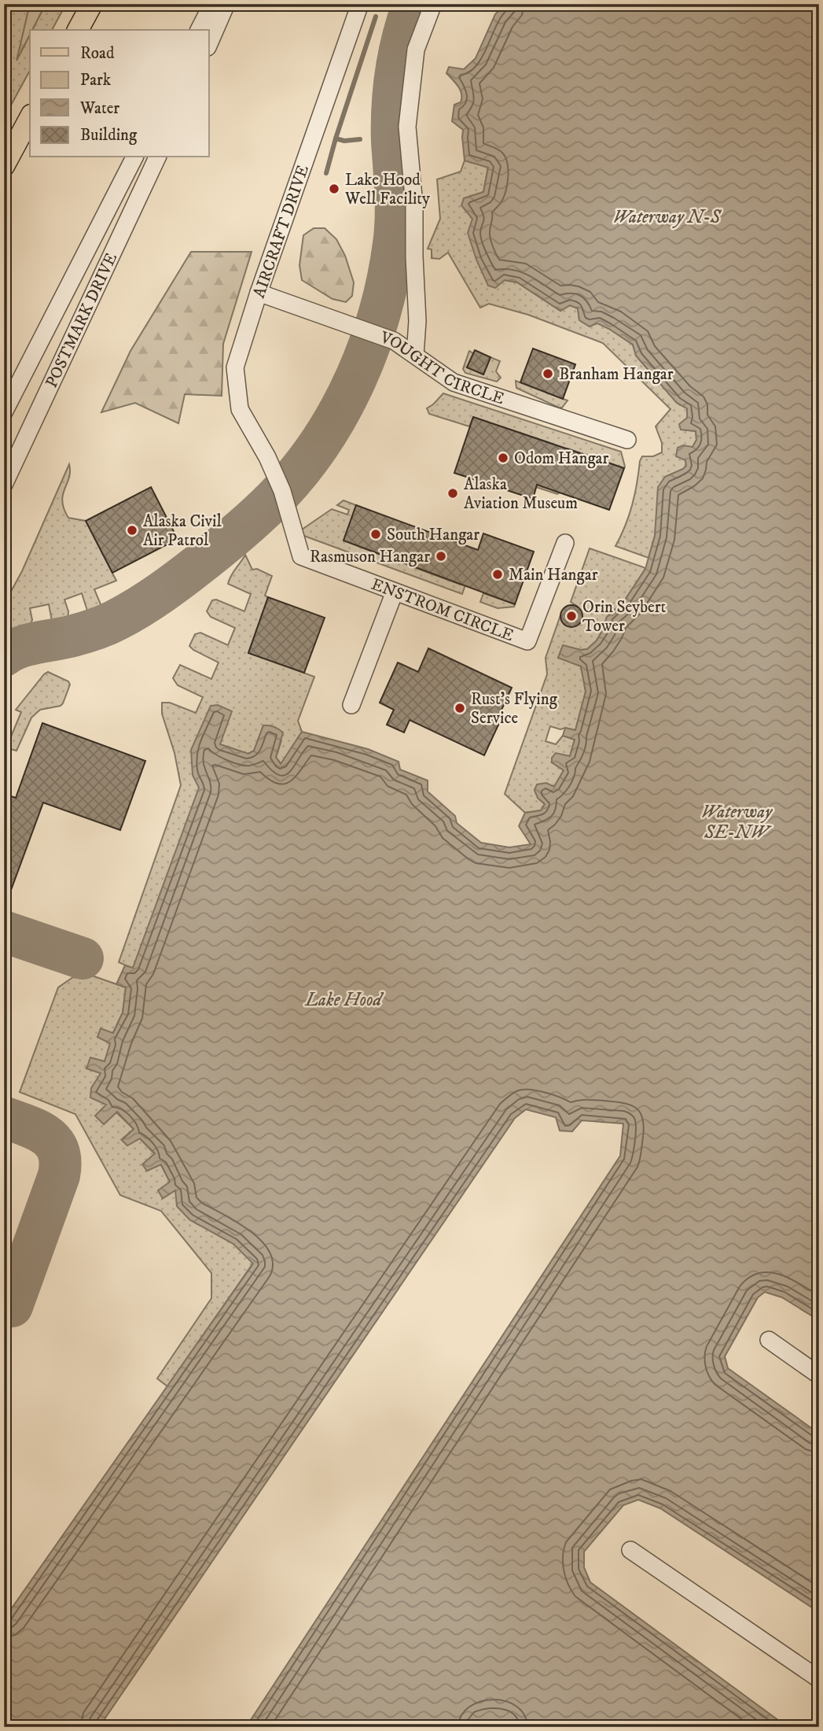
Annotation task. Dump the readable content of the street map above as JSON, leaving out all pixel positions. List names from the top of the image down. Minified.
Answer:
{"streets":{"street":["AIRCRAFT DRIVE","POSTMARK DRIVE","VOUGHT CIRCLE","ENSTROM CIRCLE"]},"crossings":[["AIRCRAFT DRIVE","VOUGHT CIRCLE"],["AIRCRAFT DRIVE","ENSTROM CIRCLE"]],"water":["Waterway N-S","Waterway SE-NW","Lake Hood"],"places":["Lake Hood Well Facility","Branham Hangar","Odom Hangar","Alaska Aviation Museum","Alaska Civil Air Patrol","South Hangar","Rasmuson Hangar","Main Hangar","Orin Seybert Tower","Rust's Flying Service"],"legend":["Road","Park","Water","Building"]}
